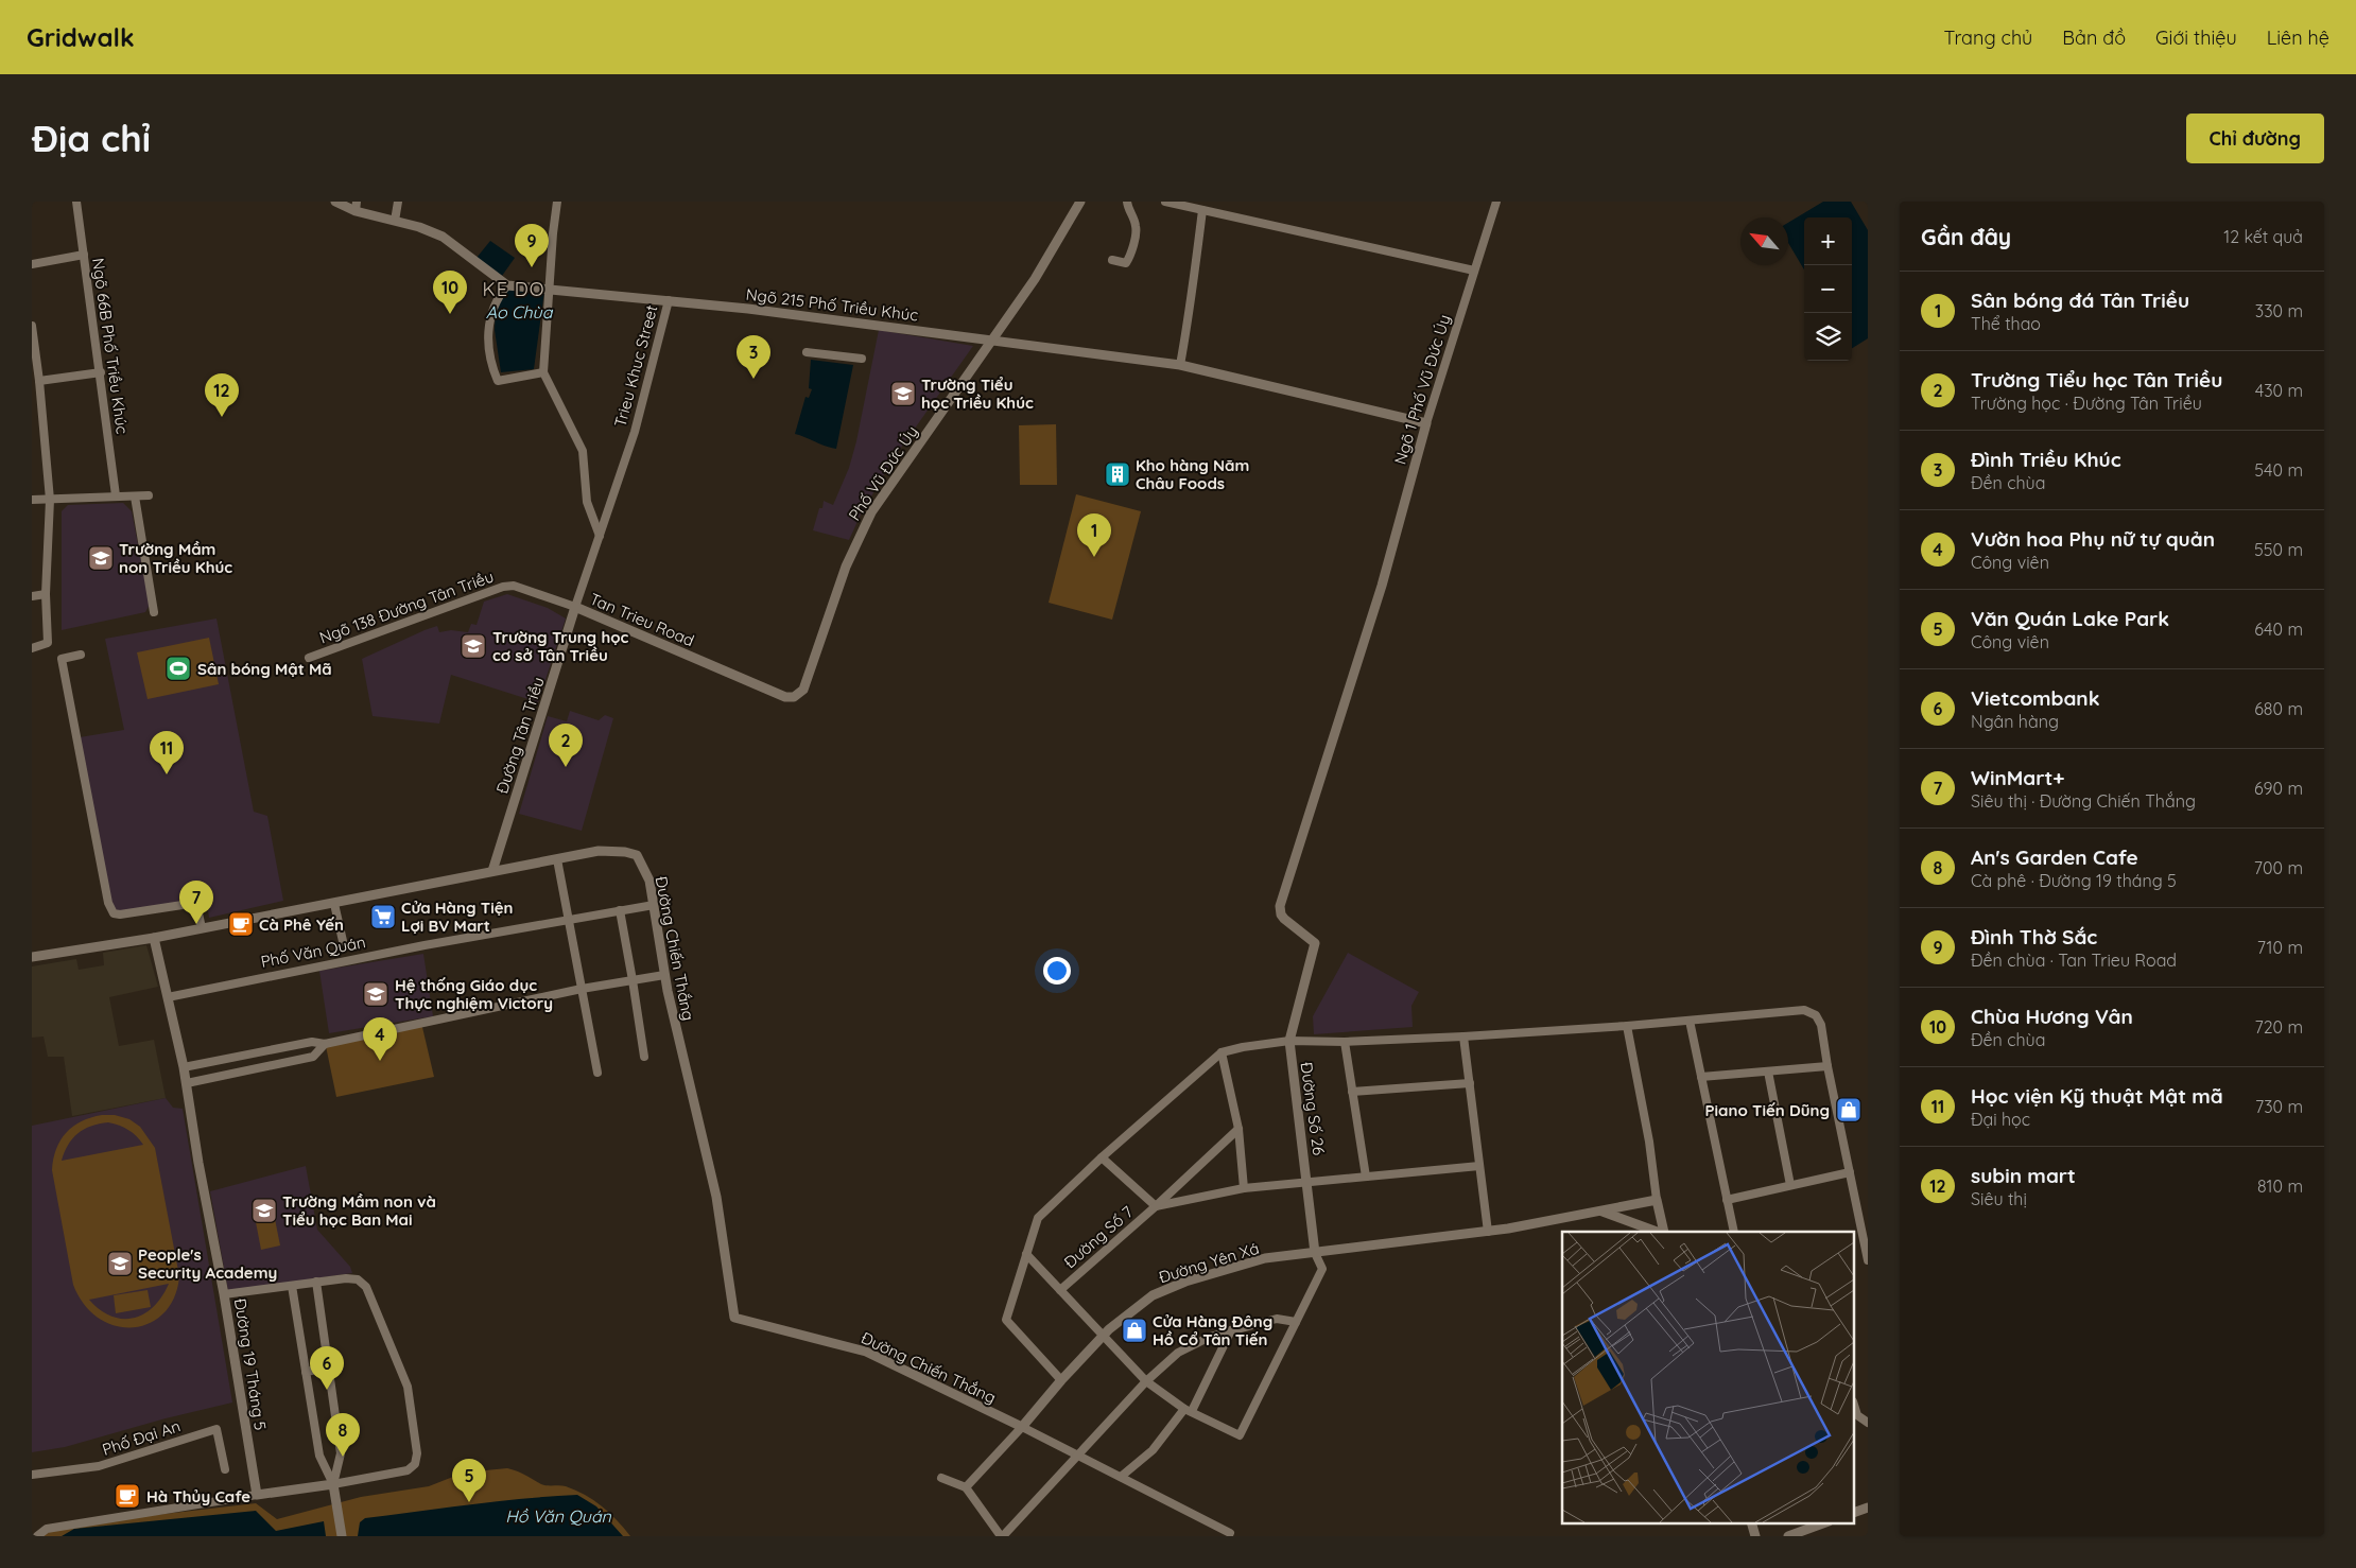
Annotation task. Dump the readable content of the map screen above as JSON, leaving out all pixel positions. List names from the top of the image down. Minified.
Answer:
{"streets":{"street":["Ngõ 215 Phố Triều Khúc","Ngõ 66B Phố Triều Khúc","Trieu Khuc Street","Ngõ 1 Phố Vũ Đức Úy","Phố Vũ Đức Úy","Ngõ 138 Đường Tân Triều","Tan Trieu Road","Đường Tân Triều","Đường Chiến Thắng","Phố Văn Quán","Đường Số 26","Đường Số 7","Đường Yên Xá","Đường 19 Tháng 5","Phố Đại An"]},"crossings":[["Ngõ 215 Phố Triều Khúc","Trieu Khuc Street"],["Ngõ 215 Phố Triều Khúc","Ngõ 1 Phố Vũ Đức Úy"],["Ngõ 215 Phố Triều Khúc","Phố Vũ Đức Úy"],["Trieu Khuc Street","Tan Trieu Road"],["Ngõ 1 Phố Vũ Đức Úy","Đường Số 26"],["Phố Vũ Đức Úy","Tan Trieu Road"],["Ngõ 138 Đường Tân Triều","Tan Trieu Road"],["Ngõ 138 Đường Tân Triều","Đường Tân Triều"],["Tan Trieu Road","Đường Tân Triều"],["Đường Tân Triều","Đường Chiến Thắng"],["Đường Chiến Thắng","Phố Văn Quán"],["Đường Chiến Thắng","Đường Yên Xá"],["Đường Chiến Thắng","Đường 19 Tháng 5"],["Phố Văn Quán","Đường 19 Tháng 5"],["Đường Số 26","Đường Yên Xá"]],"districts":["KE DO"],"water":["Ao Chùa","Hồ Văn Quán"],"places":{"school or university":["Trường Tiểu học Triều Khúc","Trường Mầm non Triều Khúc","Trường Trung học cơ sở Tân Triều","Hệ thống Giáo dục Thực nghiệm Victory","Trường Mầm non và Tiểu học Ban Mai","People's Security Academy"],"building":["Kho hàng Năm Châu Foods"],"sports":["Sân bóng Mật Mã"],"supermarket":["Cửa Hàng Tiện Lợi BV Mart"],"cafe":["Cà Phê Yến","Hà Thủy Cafe"],"shop":["Piano Tiến Dũng","Cửa Hàng Đông Hồ Cổ Tân Tiến"]},"north":"top left","page":{"header":"Gridwalk","nav":["Trang chủ","Bản đồ","Giới thiệu","Liên hệ"],"buttons":"Chỉ đường","title":"Địa chỉ","heading":["Gần đây","12 kết quả"],"map_buttons":["+","−"],"pins":["9","10","3","12","1","2","11","7","4","6","8","5"],"list":[{"mark":"1","name":"Sân bóng đá Tân Triều","note":"Thể thao","value":"330 m"},{"mark":"2","name":"Trường Tiểu học Tân Triều","note":"Trường học · Đường Tân Triều","value":"430 m"},{"mark":"3","name":"Đình Triều Khúc","note":"Đền chùa","value":"540 m"},{"mark":"4","name":"Vườn hoa Phụ nữ tự quản","note":"Công viên","value":"550 m"},{"mark":"5","name":"Văn Quán Lake Park","note":"Công viên","value":"640 m"},{"mark":"6","name":"Vietcombank","note":"Ngân hàng","value":"680 m"},{"mark":"7","name":"WinMart+","note":"Siêu thị · Đường Chiến Thắng","value":"690 m"},{"mark":"8","name":"An's Garden Cafe","note":"Cà phê · Đường 19 tháng 5","value":"700 m"},{"mark":"9","name":"Đình Thờ Sắc","note":"Đền chùa · Tan Trieu Road","value":"710 m"},{"mark":"10","name":"Chùa Hương Vân","note":"Đền chùa","value":"720 m"},{"mark":"11","name":"Học viện Kỹ thuật Mật mã","note":"Đại học","value":"730 m"},{"mark":"12","name":"subin mart","note":"Siêu thị","value":"810 m"}]}}
